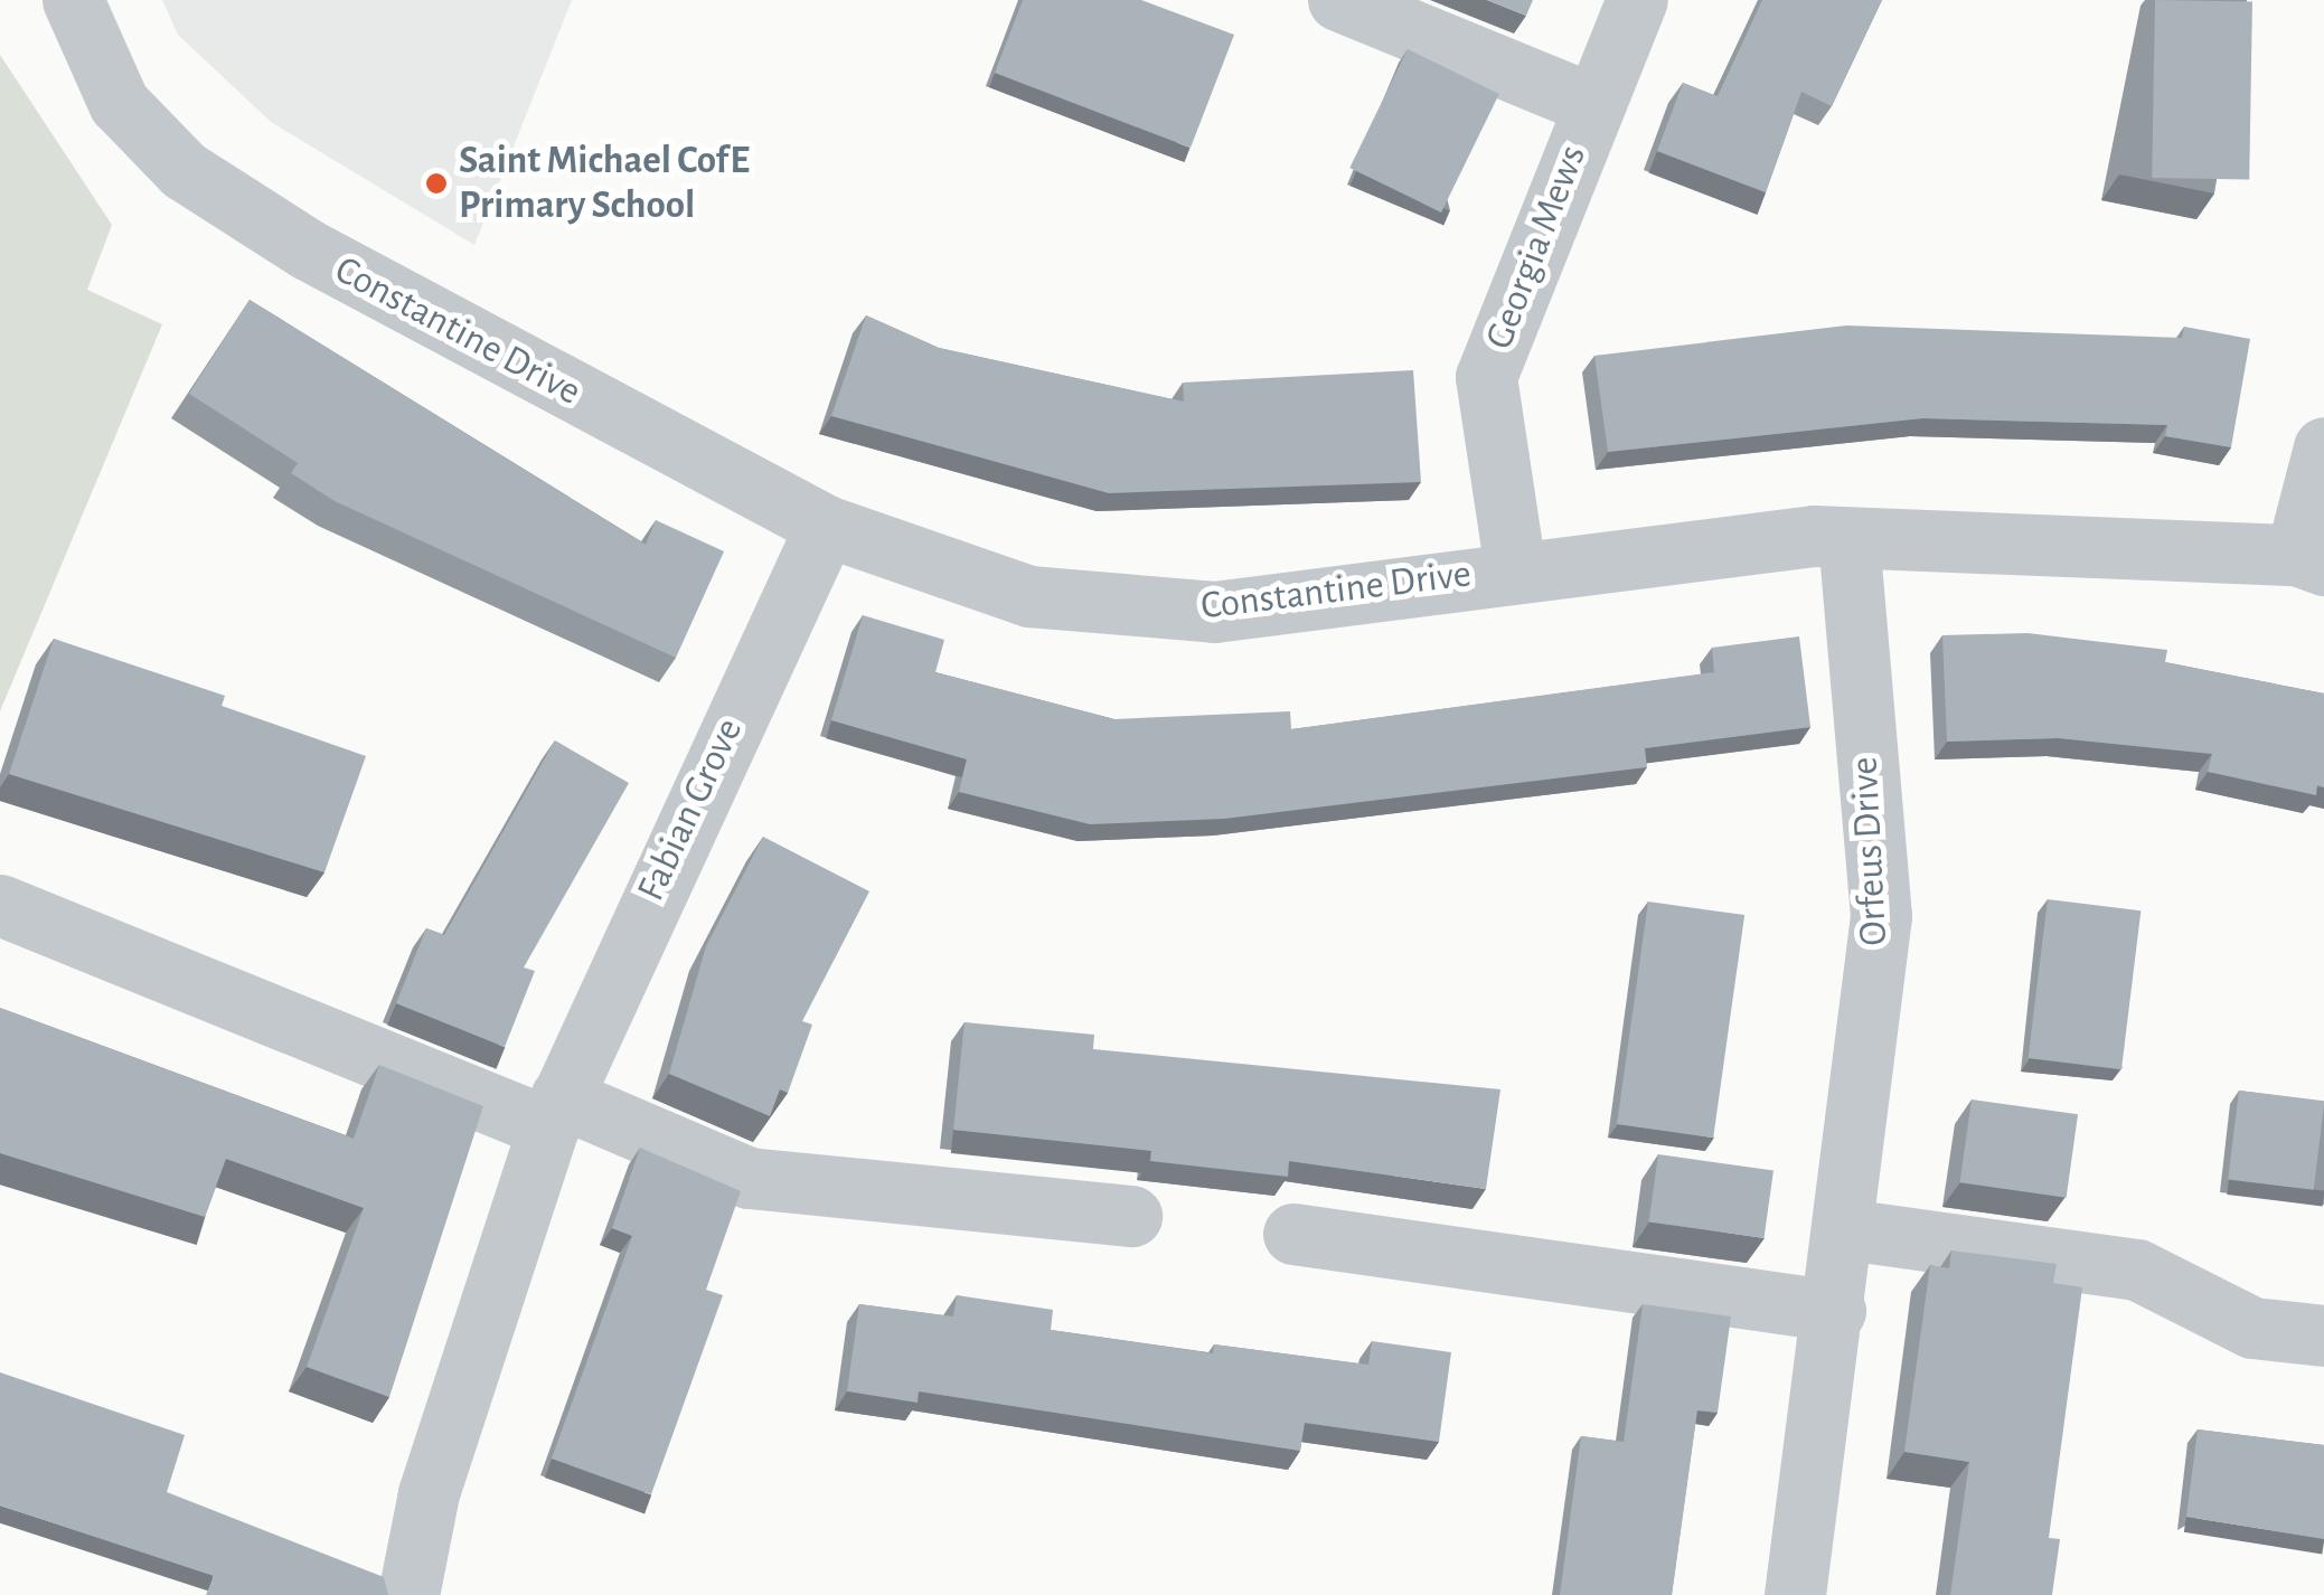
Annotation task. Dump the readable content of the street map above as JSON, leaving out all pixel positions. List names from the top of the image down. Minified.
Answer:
{"streets":{"street":["Georgia Mews","Constantine Drive","Fabian Grove","Orfeus Drive"]},"crossings":[["Georgia Mews","Constantine Drive"],["Constantine Drive","Fabian Grove"],["Constantine Drive","Orfeus Drive"]],"places":["Saint Michael CofE Primary School"]}
